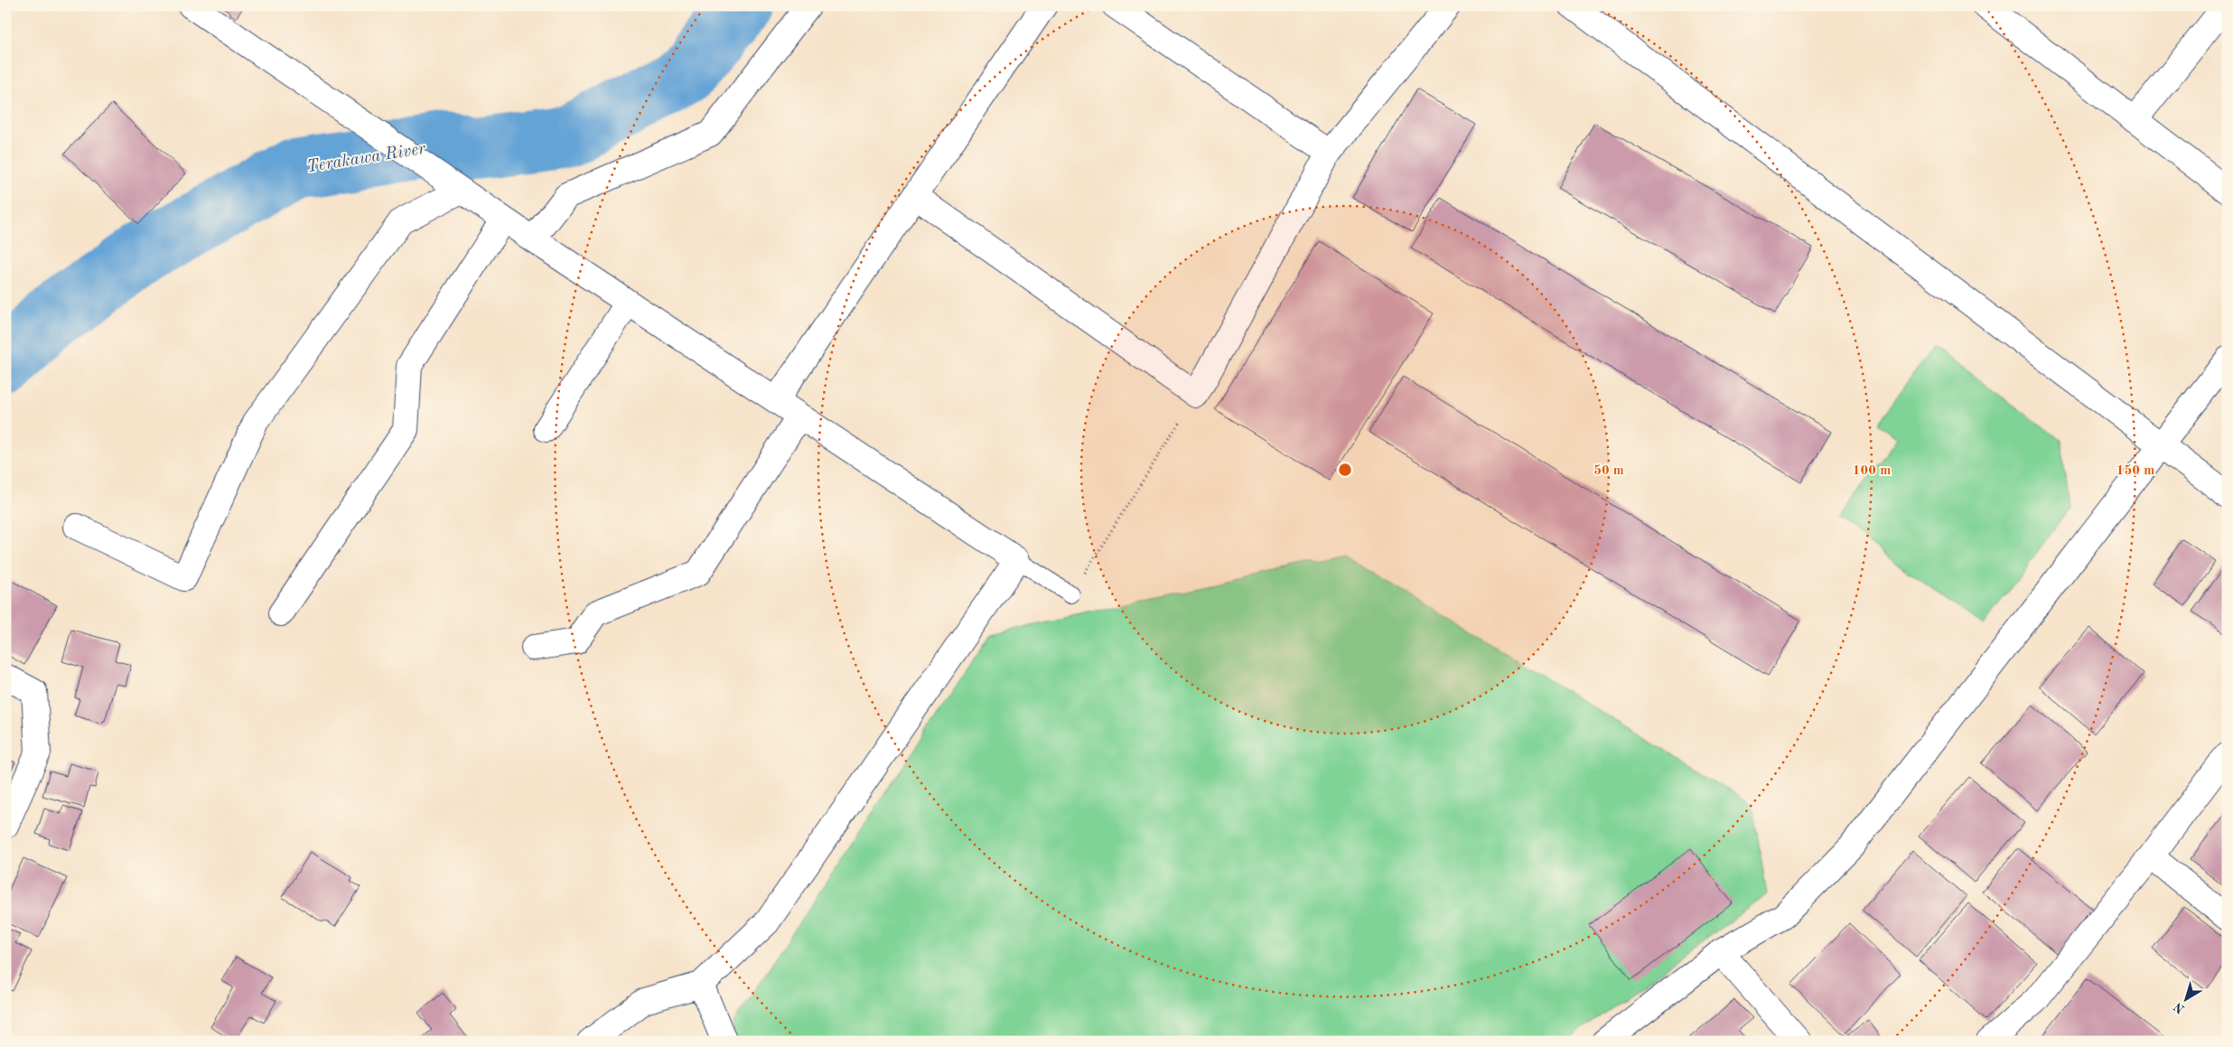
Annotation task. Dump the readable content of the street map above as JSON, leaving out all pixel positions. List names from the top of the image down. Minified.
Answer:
{"water":["Terakawa River"],"north":"bottom left","rings":["50 m","100 m","150 m"]}
